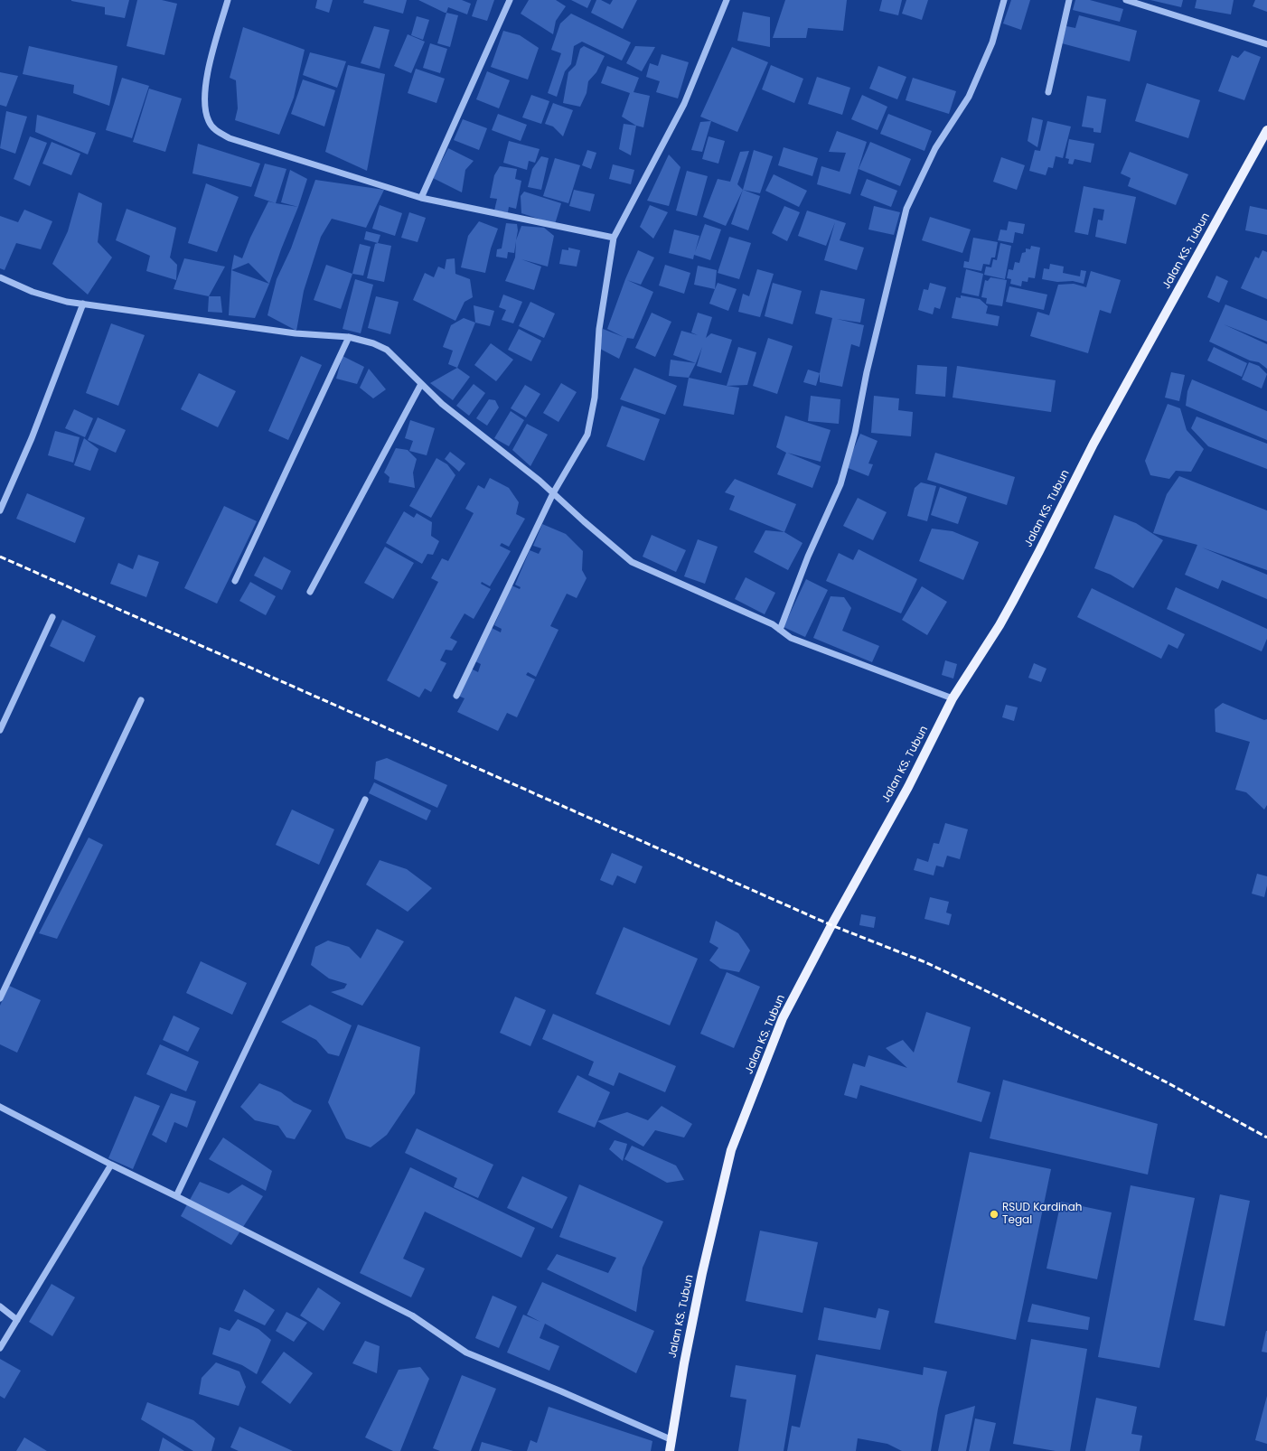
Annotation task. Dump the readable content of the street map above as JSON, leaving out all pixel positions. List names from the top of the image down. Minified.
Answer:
{"streets":{"main road":["Jalan KS. Tubun"]},"places":["RSUD Kardinah Tegal"]}
